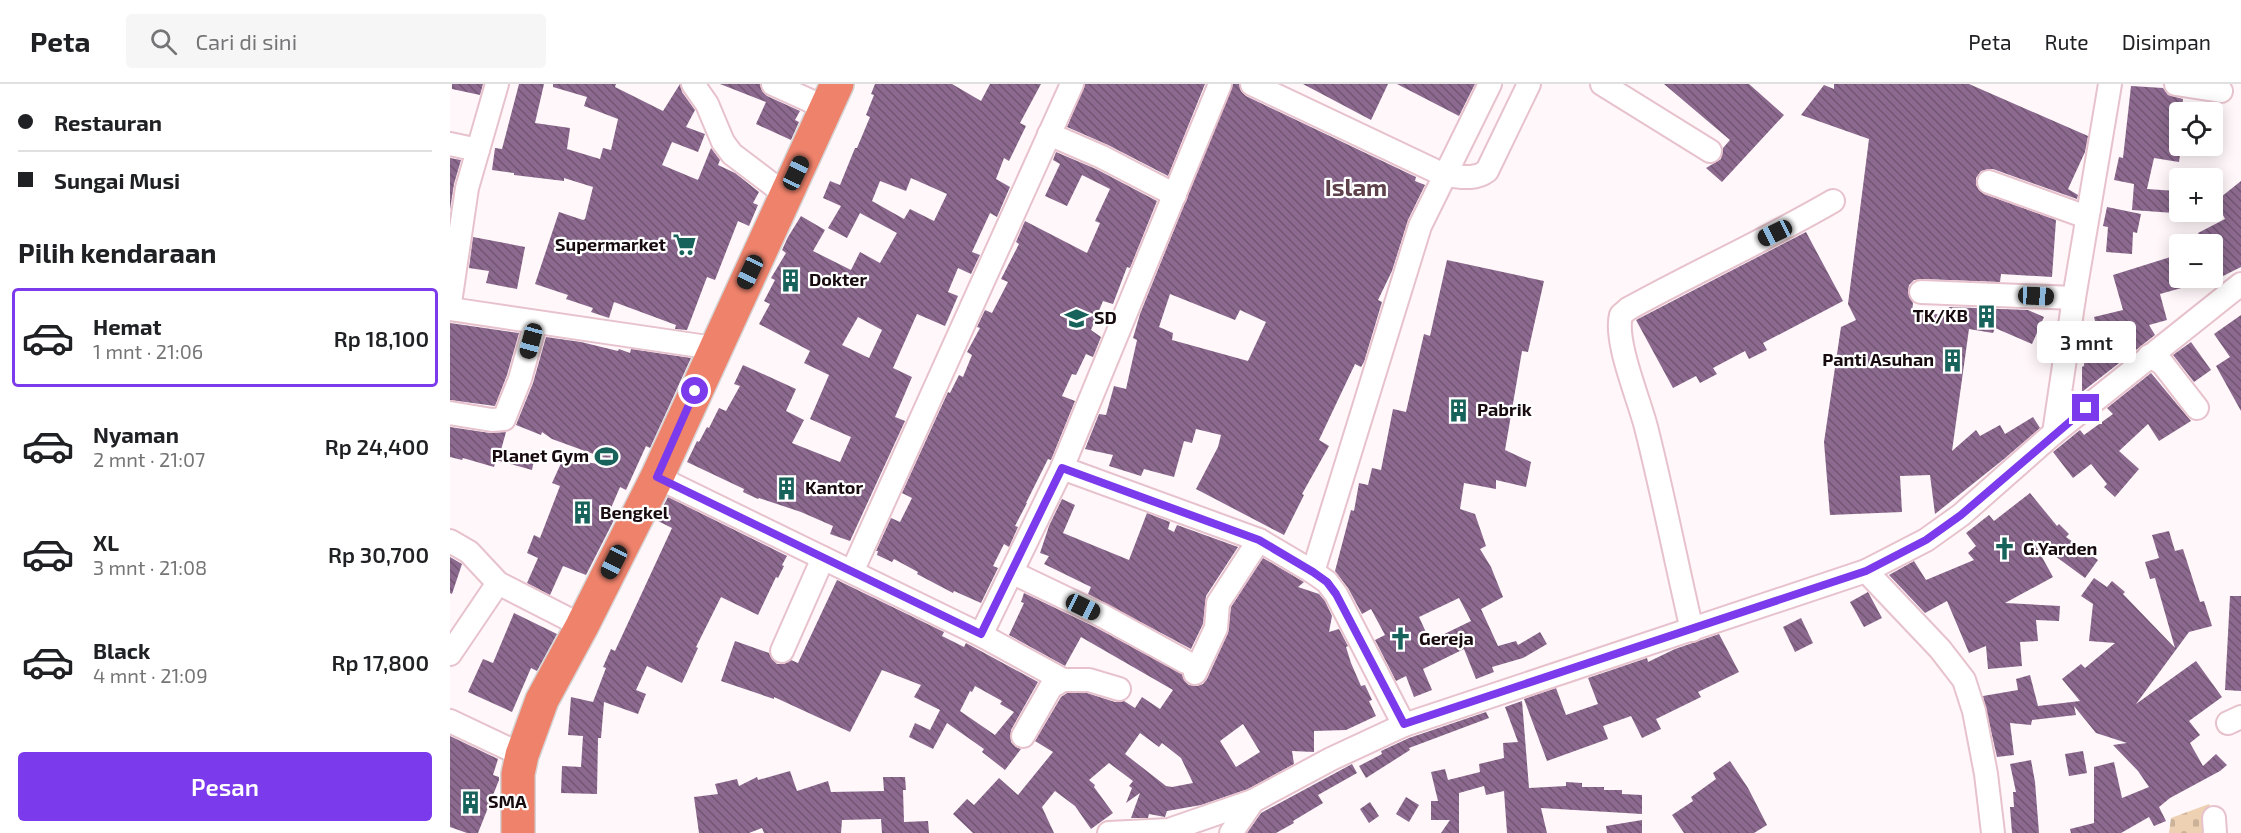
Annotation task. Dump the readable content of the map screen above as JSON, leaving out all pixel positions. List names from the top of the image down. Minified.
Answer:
{"districts":["Islam"],"places":{"supermarket":["Supermarket"],"building":["Dokter","TK/KB","Panti Asuhan","Pabrik","Kantor","Bengkel","SMA"],"school or university":["SD"],"sports":["Planet Gym"],"church":["G.Yarden","Gereja"]},"page":{"header":"Peta","search":"Cari di sini","nav":["Peta","Rute","Disimpan"],"banner":["Restauran","Sungai Musi"],"map_buttons":["+","−"],"heading":"Pilih kendaraan","list":[{"name":"Hemat","note":"1 mnt · 21:06","value":"Rp 18,100"},{"name":"Nyaman","note":"2 mnt · 21:07","value":"Rp 24,400"},{"name":"XL","note":"3 mnt · 21:08","value":"Rp 30,700"},{"name":"Black","note":"4 mnt · 21:09","value":"Rp 17,800"}],"bubble":"3 mnt","buttons":"Pesan"}}
